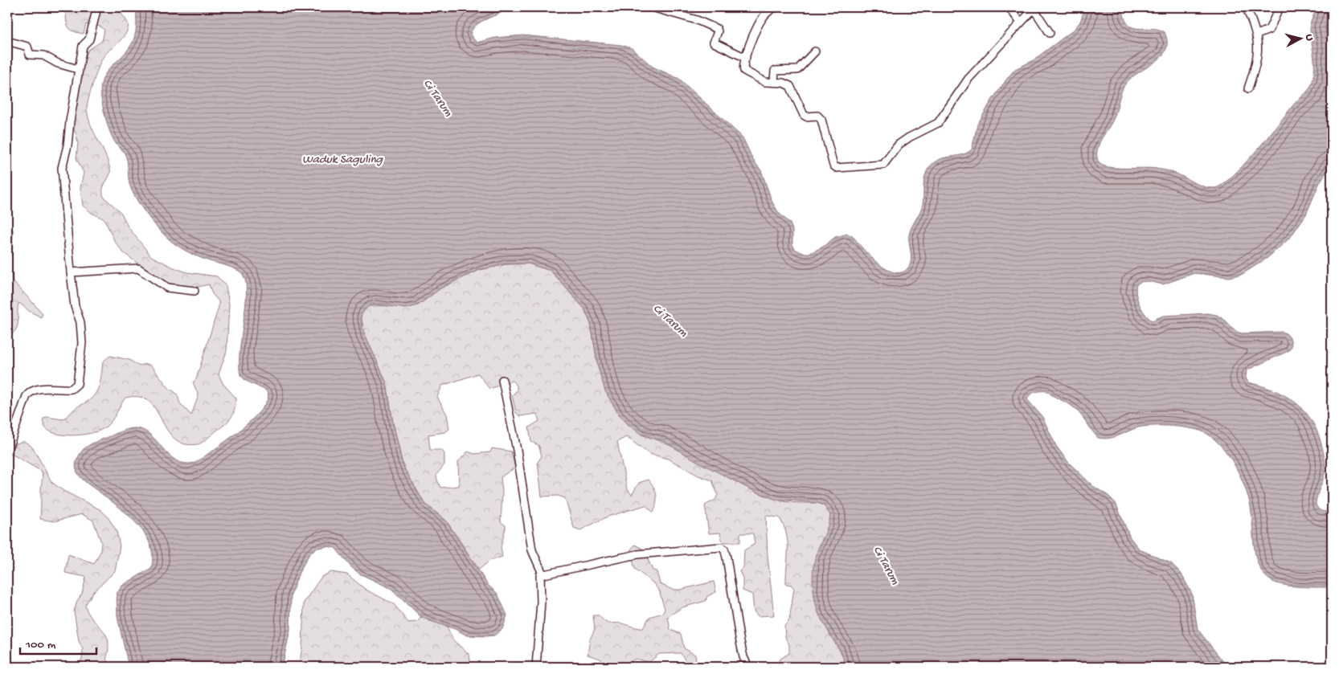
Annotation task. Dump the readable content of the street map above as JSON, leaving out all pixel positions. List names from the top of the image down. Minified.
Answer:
{"water":["Ci Tarum","Waduk Saguling"],"scale_bar":"100 m","north":"right"}
